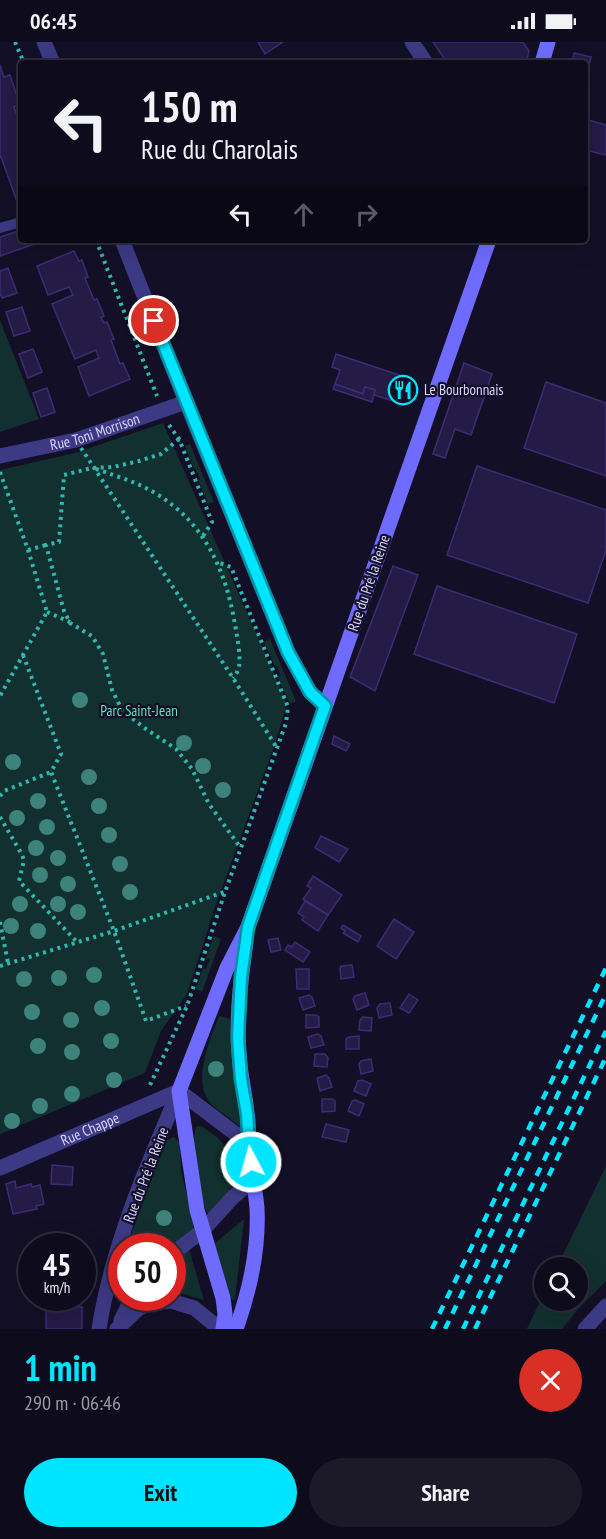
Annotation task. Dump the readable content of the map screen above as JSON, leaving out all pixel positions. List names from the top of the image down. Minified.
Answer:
{"streets":{"main road":["Rue du Pré la Reine"],"street":["Rue Toni Morrison","Rue Chappe"]},"crossings":[["Rue du Pré la Reine","Rue Chappe"]],"parks":["Parc Saint-Jean"],"places":{"restaurant":["Le Bourbonnais"]},"page":{"status":"06:45","turn":["150 m","Rue du Charolais"],"speed":"45 km/h","limit":"50","heading":["1 min","290 m · 06:46"],"buttons":["Exit","Share"]}}
